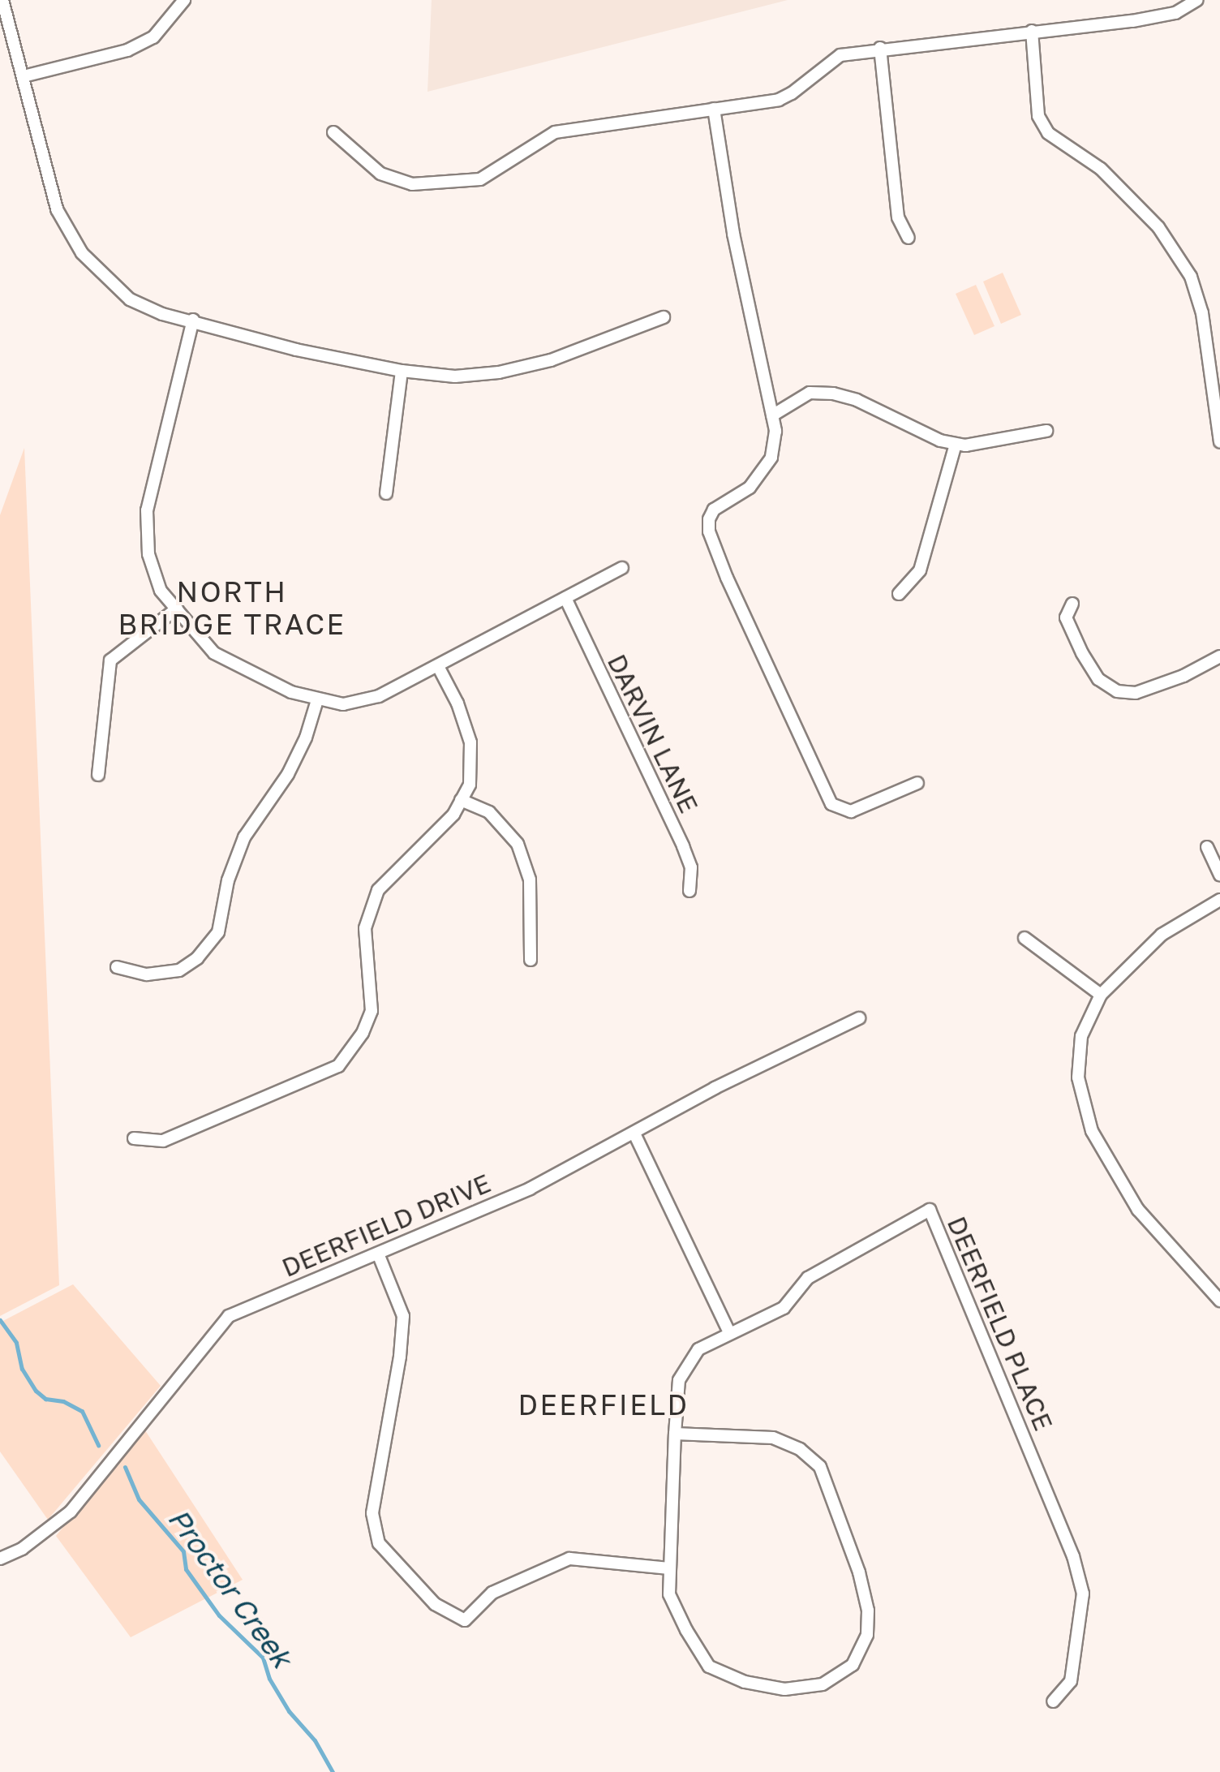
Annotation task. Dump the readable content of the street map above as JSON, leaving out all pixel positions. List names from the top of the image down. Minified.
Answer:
{"streets":{"street":["DARVIN LANE","DEERFIELD DRIVE","DEERFIELD PLACE"]},"districts":["NORTH BRIDGE TRACE","DEERFIELD"],"water":["Proctor Creek"]}
